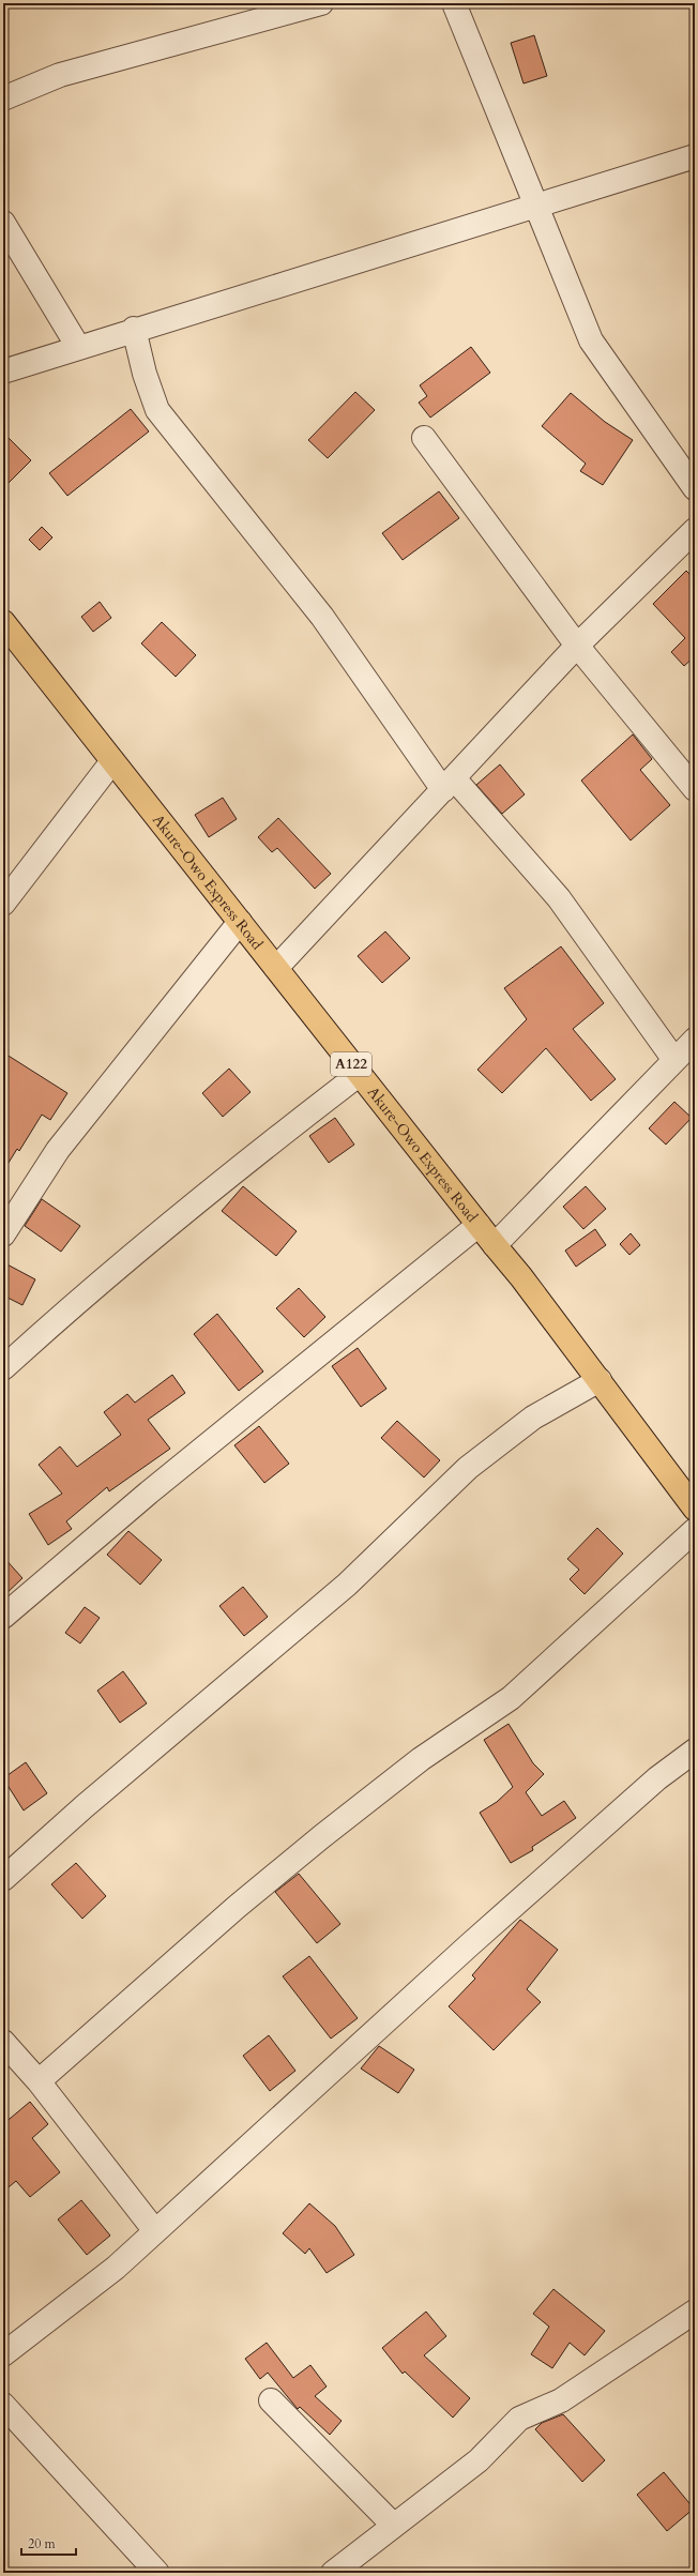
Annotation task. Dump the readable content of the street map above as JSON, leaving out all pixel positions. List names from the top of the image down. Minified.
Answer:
{"streets":{"highway":["Akure-Owo Express Road","A122"]},"scale_bar":"20 m"}
